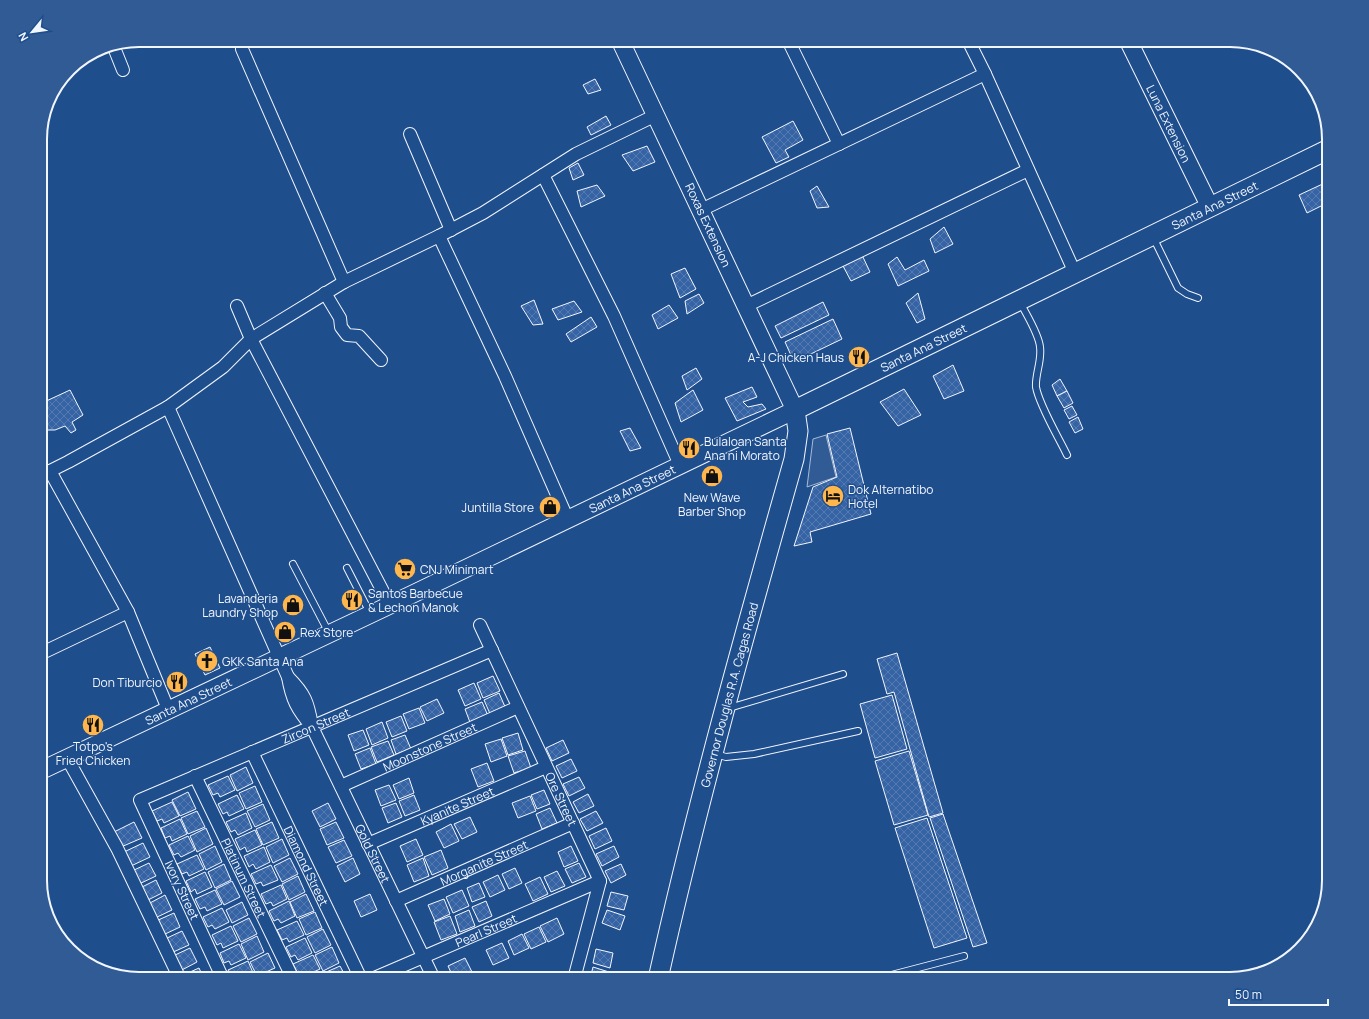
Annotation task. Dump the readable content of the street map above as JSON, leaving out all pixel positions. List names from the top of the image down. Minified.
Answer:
{"streets":{"main road":["Luna Extension","Santa Ana Street","Roxas Extension","Governor Douglas R.A. Cagas Road"],"street":["Zircon Street","Moonstone Street","Ore Street","Kyanite Street","Gold Street","Morganite Street","Diamond Street","Platinum Street","Ivory Street","Pearl Street"]},"crossings":[["Luna Extension","Santa Ana Street"],["Santa Ana Street","Roxas Extension"],["Santa Ana Street","Governor Douglas R.A. Cagas Road"],["Santa Ana Street","Gold Street"],["Roxas Extension","Governor Douglas R.A. Cagas Road"],["Zircon Street","Ore Street"],["Zircon Street","Gold Street"],["Zircon Street","Diamond Street"],["Zircon Street","Platinum Street"],["Zircon Street","Ivory Street"],["Moonstone Street","Ore Street"],["Moonstone Street","Gold Street"],["Ore Street","Kyanite Street"],["Ore Street","Morganite Street"],["Ore Street","Pearl Street"],["Kyanite Street","Gold Street"],["Gold Street","Morganite Street"],["Gold Street","Pearl Street"]],"places":{"restaurant":["A-J Chicken Haus","Bulaloan Santa Ana ni Morato","Santos Barbecue & Lechon Manok","Don Tiburcio","Totpo's Fried Chicken"],"shop":["New Wave Barber Shop","Juntilla Store","Lavanderia Laundry Shop","Rex Store"],"hotel":["Dok Alternatibo Hotel"],"supermarket":["CNJ Minimart"],"church":["GKK Santa Ana"]},"scale_bar":"50 m","north":"bottom left"}
